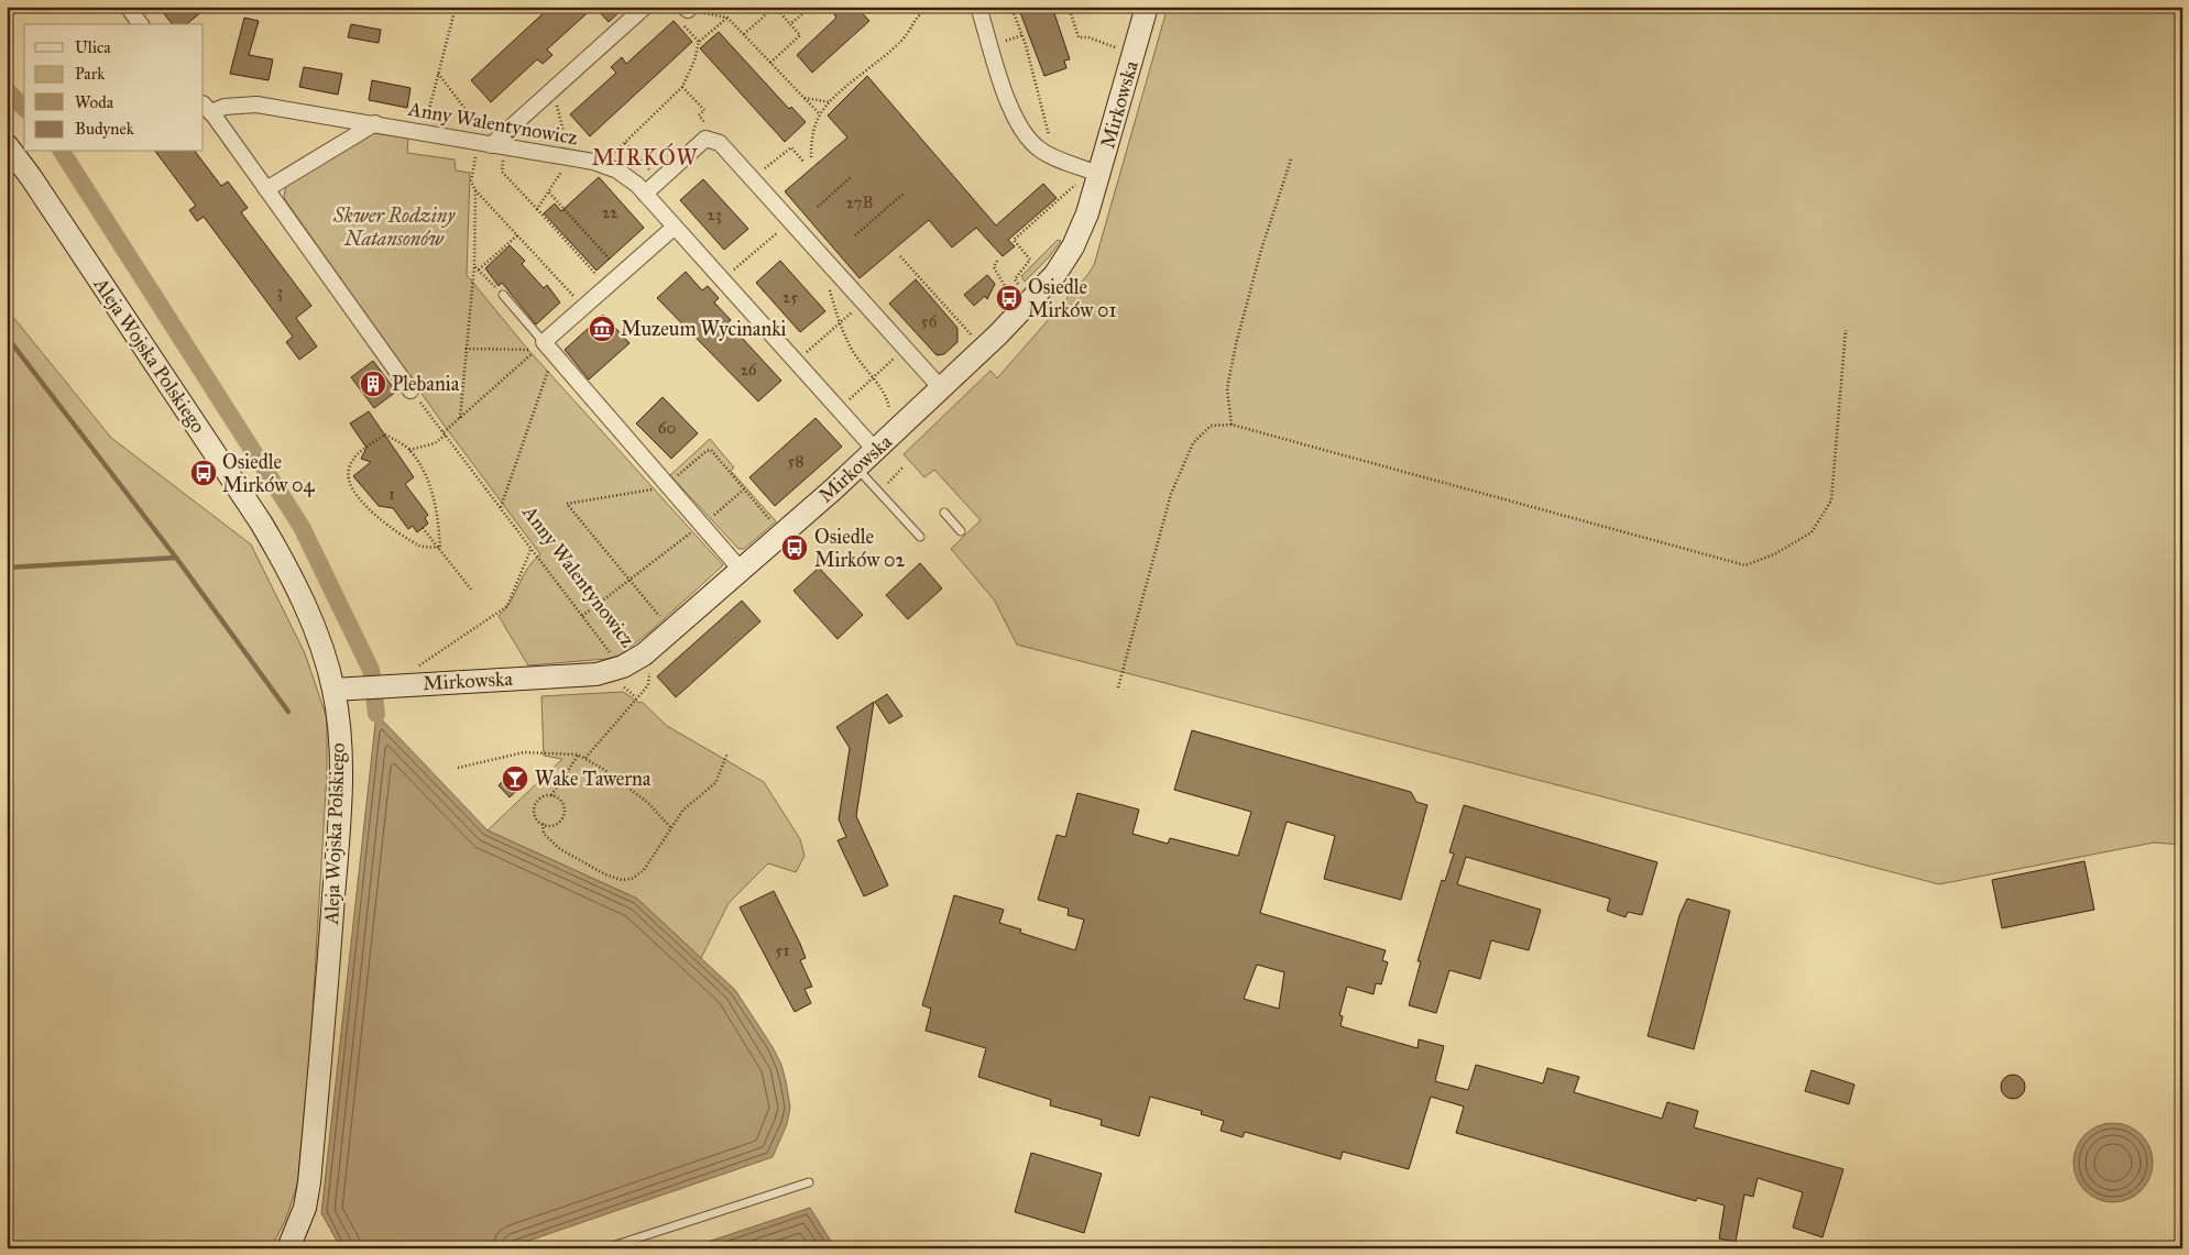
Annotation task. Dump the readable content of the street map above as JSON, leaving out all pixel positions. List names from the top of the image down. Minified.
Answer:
{"streets":{"street":["Mirkowska","Anny Walentynowicz","Aleja Wojska Polskiego"]},"crossings":[["Mirkowska","Anny Walentynowicz"],["Mirkowska","Aleja Wojska Polskiego"]],"districts":["MIRKÓW"],"parks":["Skwer Rodziny Natansonów"],"places":{"bus stop":["Osiedle Mirków 01","Osiedle Mirków 04","Osiedle Mirków 02"],"museum":["Muzeum Wycinanki"],"building":["Plebania"],"bar":["Wake Tawerna"]},"house_numbers":["27B","22","23","3","25","56","26","60","58","1","51"],"legend":["Ulica","Park","Woda","Budynek"]}
